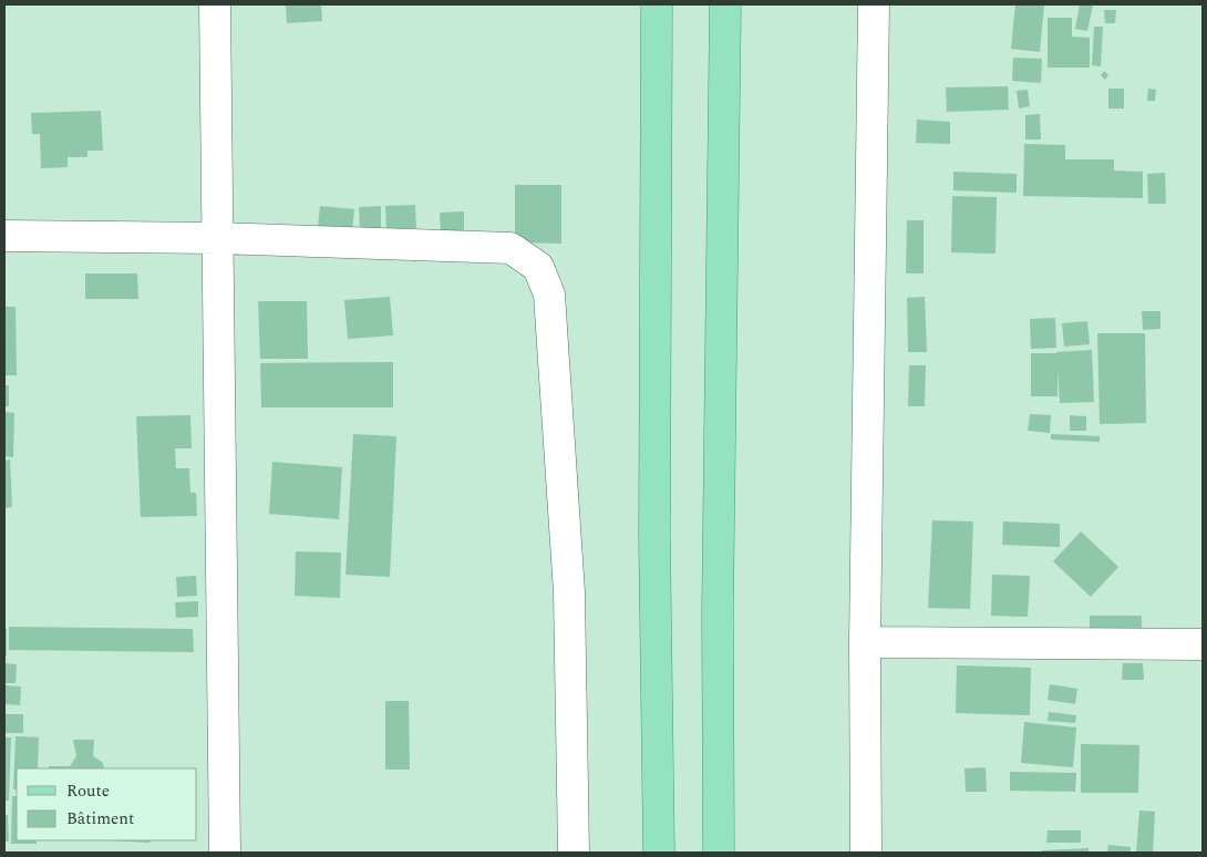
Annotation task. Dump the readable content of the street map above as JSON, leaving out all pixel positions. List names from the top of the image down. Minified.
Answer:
{"legend":["Route","Bâtiment"]}
